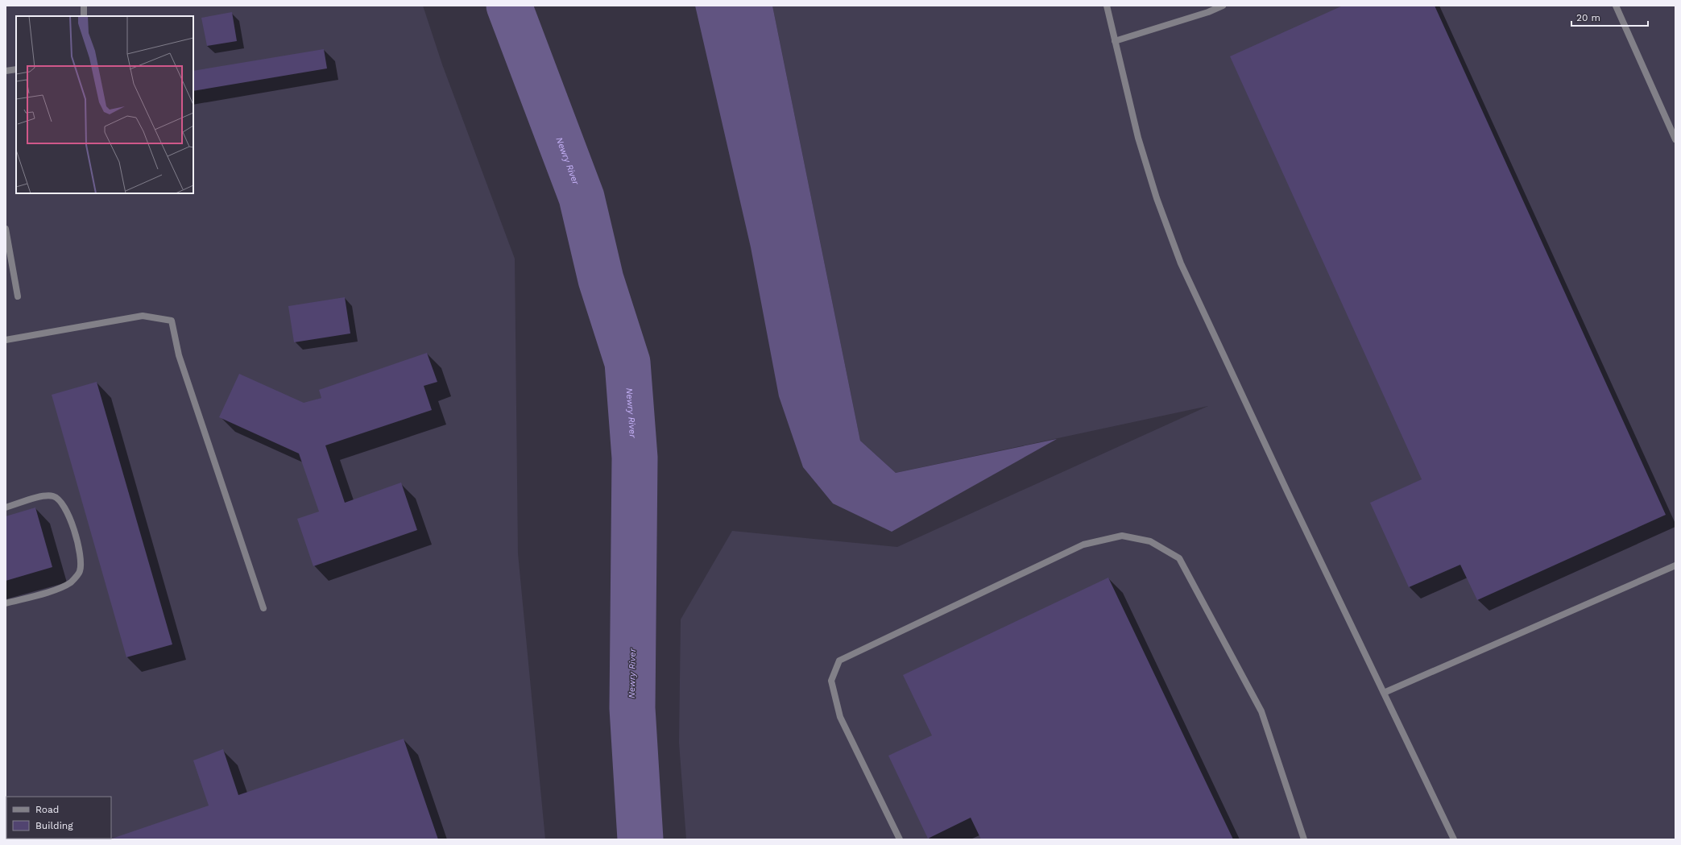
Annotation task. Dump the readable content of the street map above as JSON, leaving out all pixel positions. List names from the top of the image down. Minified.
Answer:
{"water":["Newry River"],"legend":["Road","Building"],"scale_bar":"20 m"}
